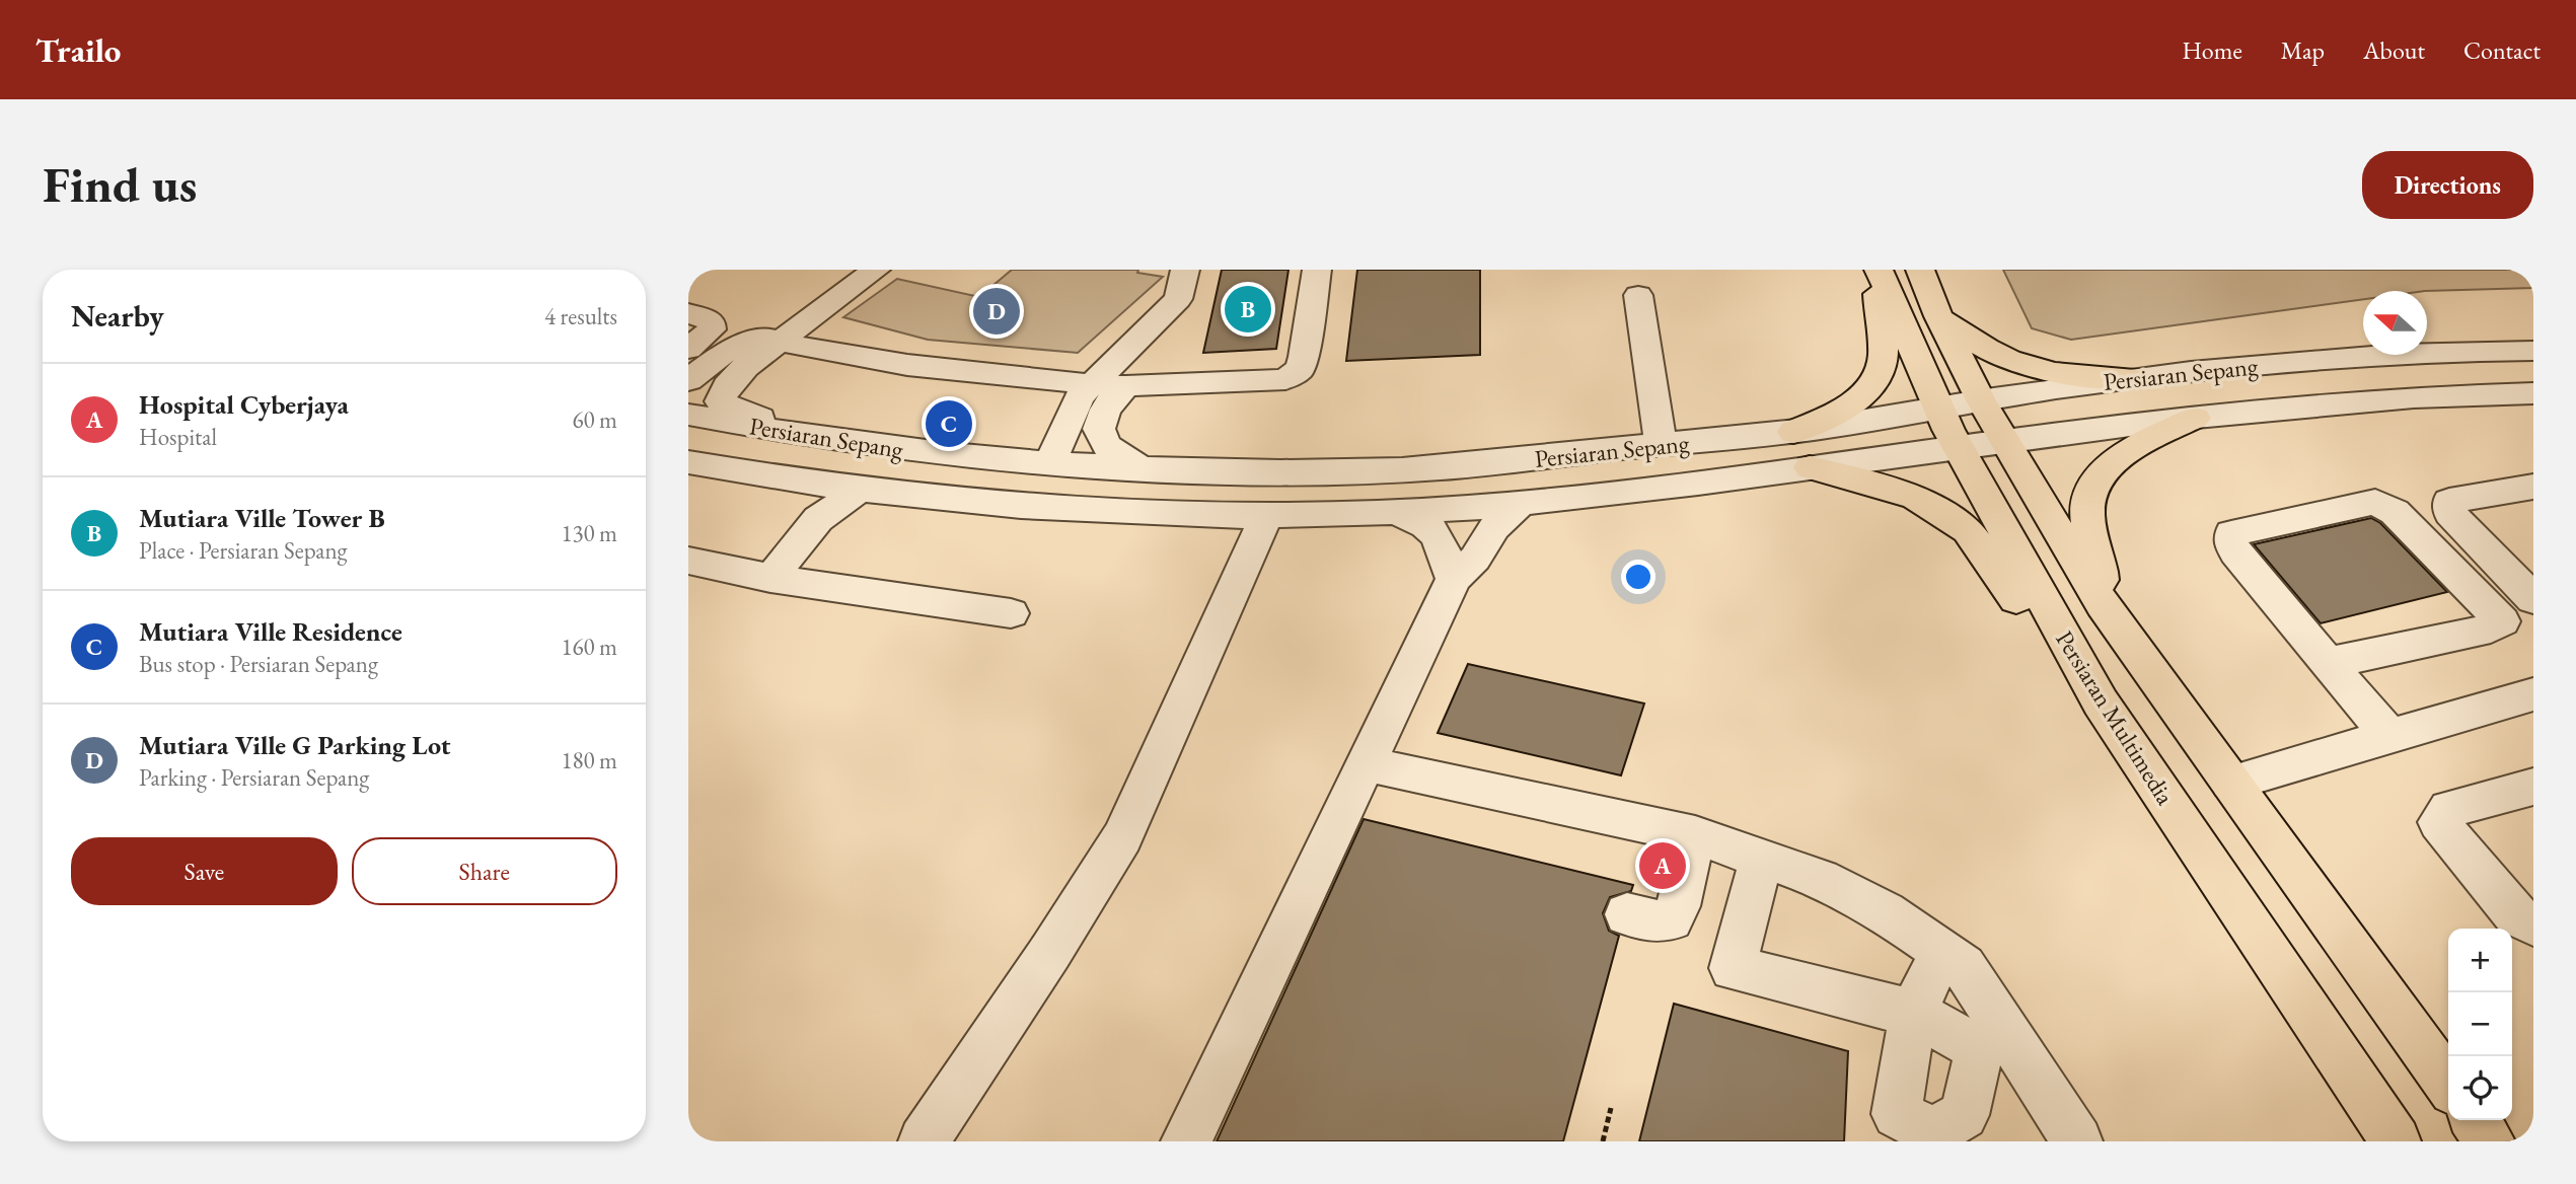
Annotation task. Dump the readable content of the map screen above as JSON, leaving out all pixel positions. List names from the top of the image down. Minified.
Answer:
{"streets":{"main road":["Persiaran Multimedia"],"street":["Persiaran Sepang"]},"crossings":[["Persiaran Sepang","Persiaran Multimedia"]],"north":"left","page":{"header":"Trailo","nav":["Home","Map","About","Contact"],"buttons":["Directions",["Save","Share"]],"title":"Find us","heading":["Nearby","4 results"],"pins":["B","D","C","A"],"list":[{"mark":"A","name":"Hospital Cyberjaya","note":"Hospital","value":"60 m"},{"mark":"B","name":"Mutiara Ville Tower B","note":"Place · Persiaran Sepang","value":"130 m"},{"mark":"C","name":"Mutiara Ville Residence","note":"Bus stop · Persiaran Sepang","value":"160 m"},{"mark":"D","name":"Mutiara Ville G Parking Lot","note":"Parking · Persiaran Sepang","value":"180 m"}],"map_buttons":["+","−"]}}
